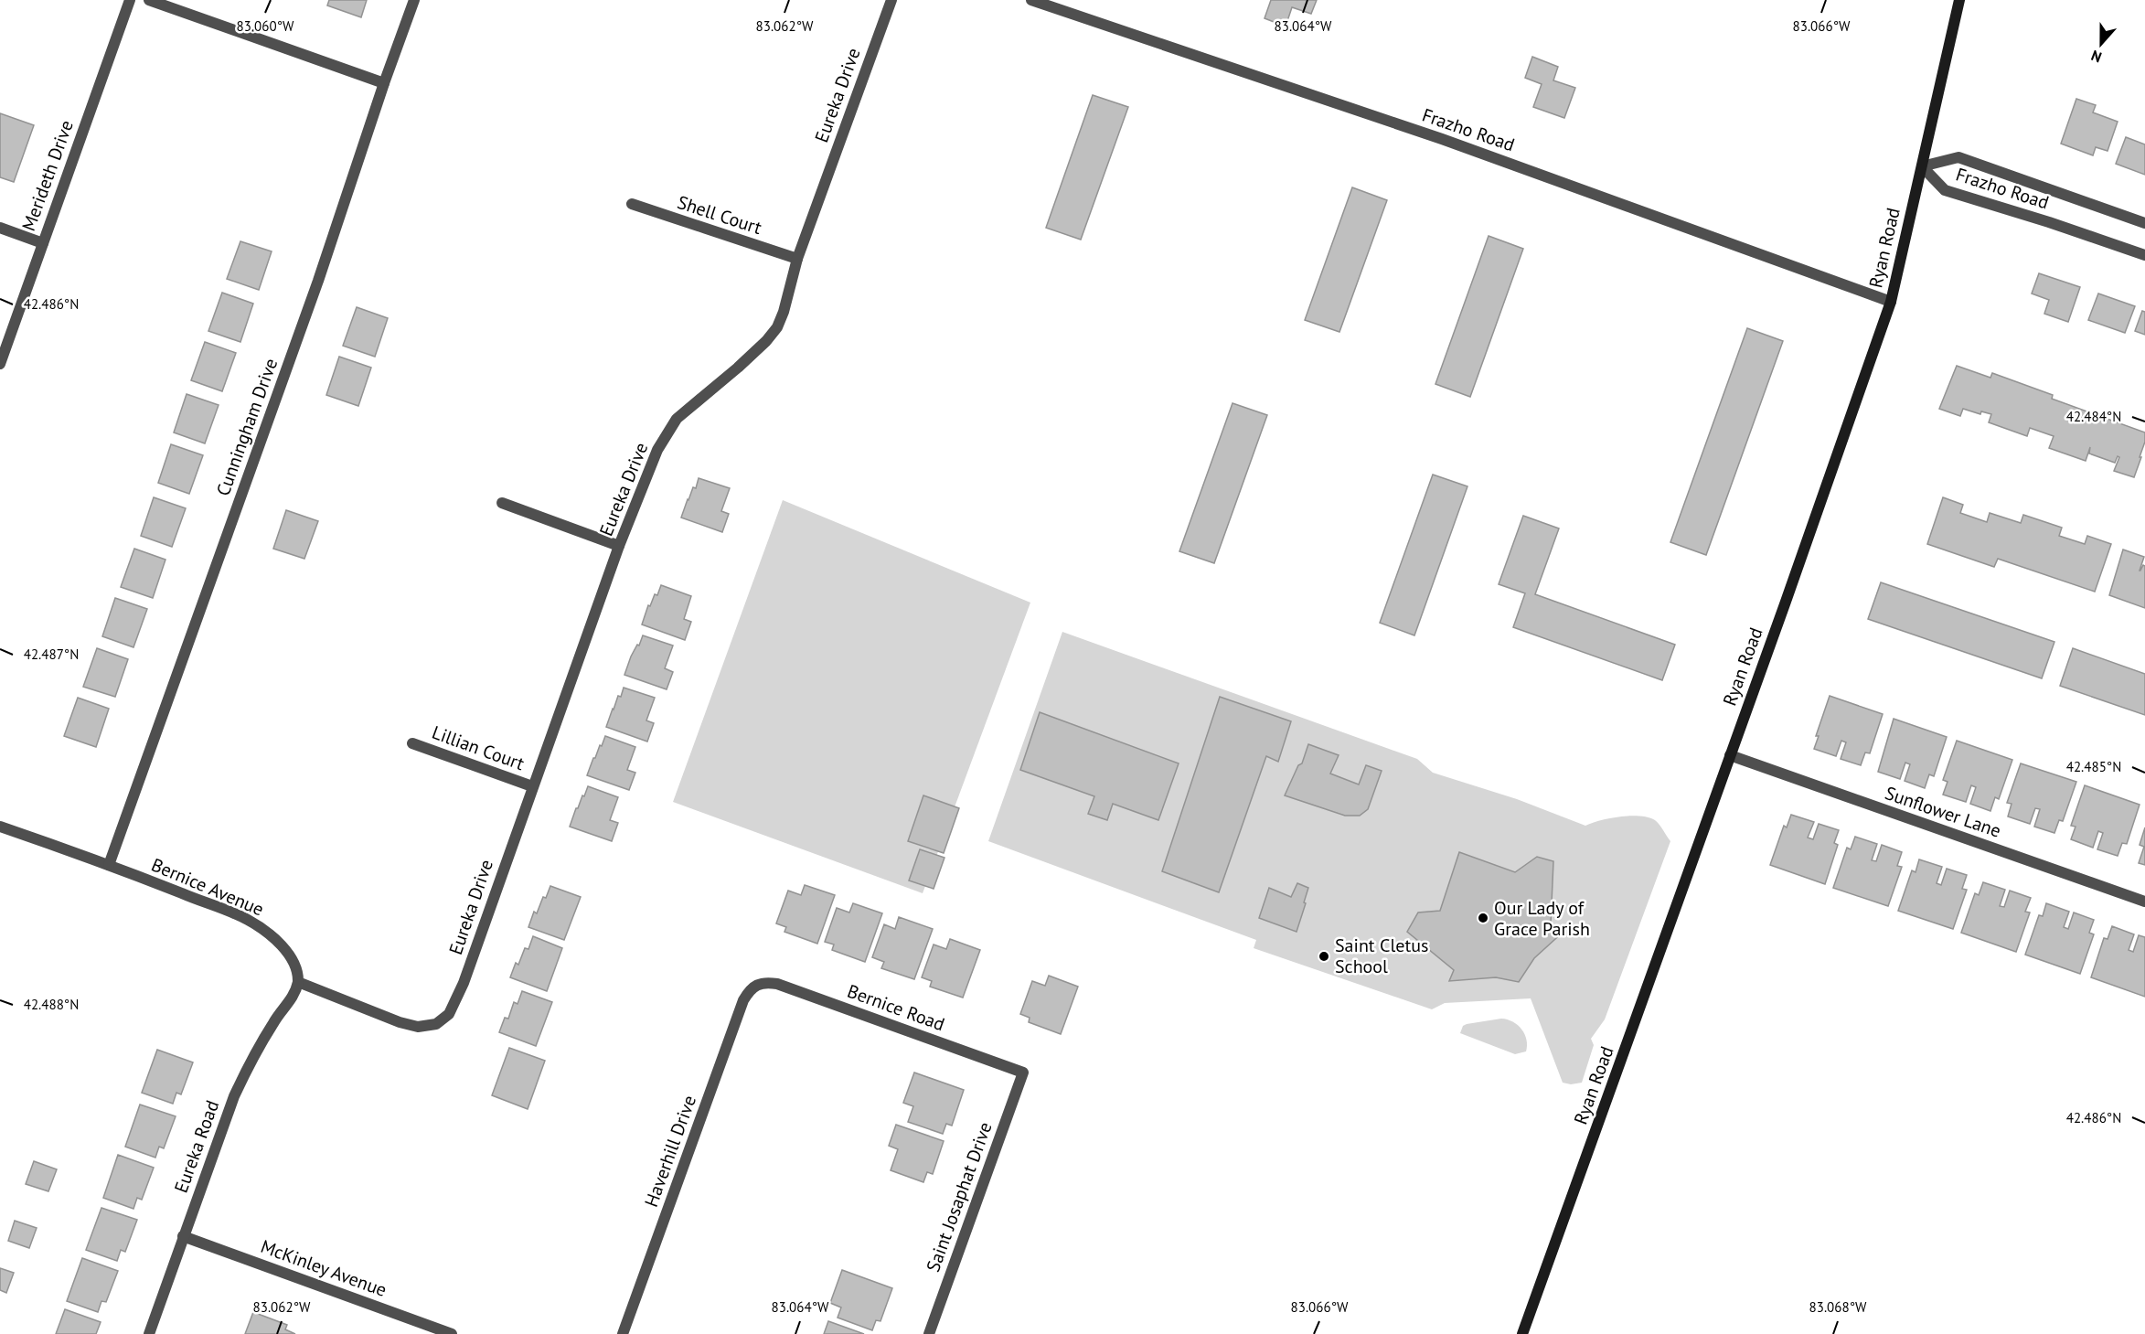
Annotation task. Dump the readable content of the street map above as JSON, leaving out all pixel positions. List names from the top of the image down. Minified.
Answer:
{"streets":{"main road":["Ryan Road"],"street":["Eureka Drive","Frazho Road","Merideth Drive","Shell Court","Cunningham Drive","Lillian Court","Sunflower Lane","Bernice Avenue","Bernice Road","Eureka Road","Haverhill Drive","Saint Josaphat Drive","McKinley Avenue"]},"crossings":[["Eureka Drive","Shell Court"],["Eureka Drive","Lillian Court"],["Eureka Drive","Bernice Avenue"],["Eureka Drive","Eureka Road"],["Frazho Road","Ryan Road"],["Ryan Road","Sunflower Lane"],["Cunningham Drive","Bernice Avenue"],["Bernice Avenue","Eureka Road"],["Bernice Road","Haverhill Drive"],["Bernice Road","Saint Josaphat Drive"],["Eureka Road","McKinley Avenue"]],"places":["Our Lady of Grace Parish","Saint Cletus School"],"north":"bottom","coordinates":["83.062°W","83.064°W","83.066°W","83.060°W","42.486°N","42.484°N","42.487°N","42.485°N","42.488°N","83.068°W"]}
